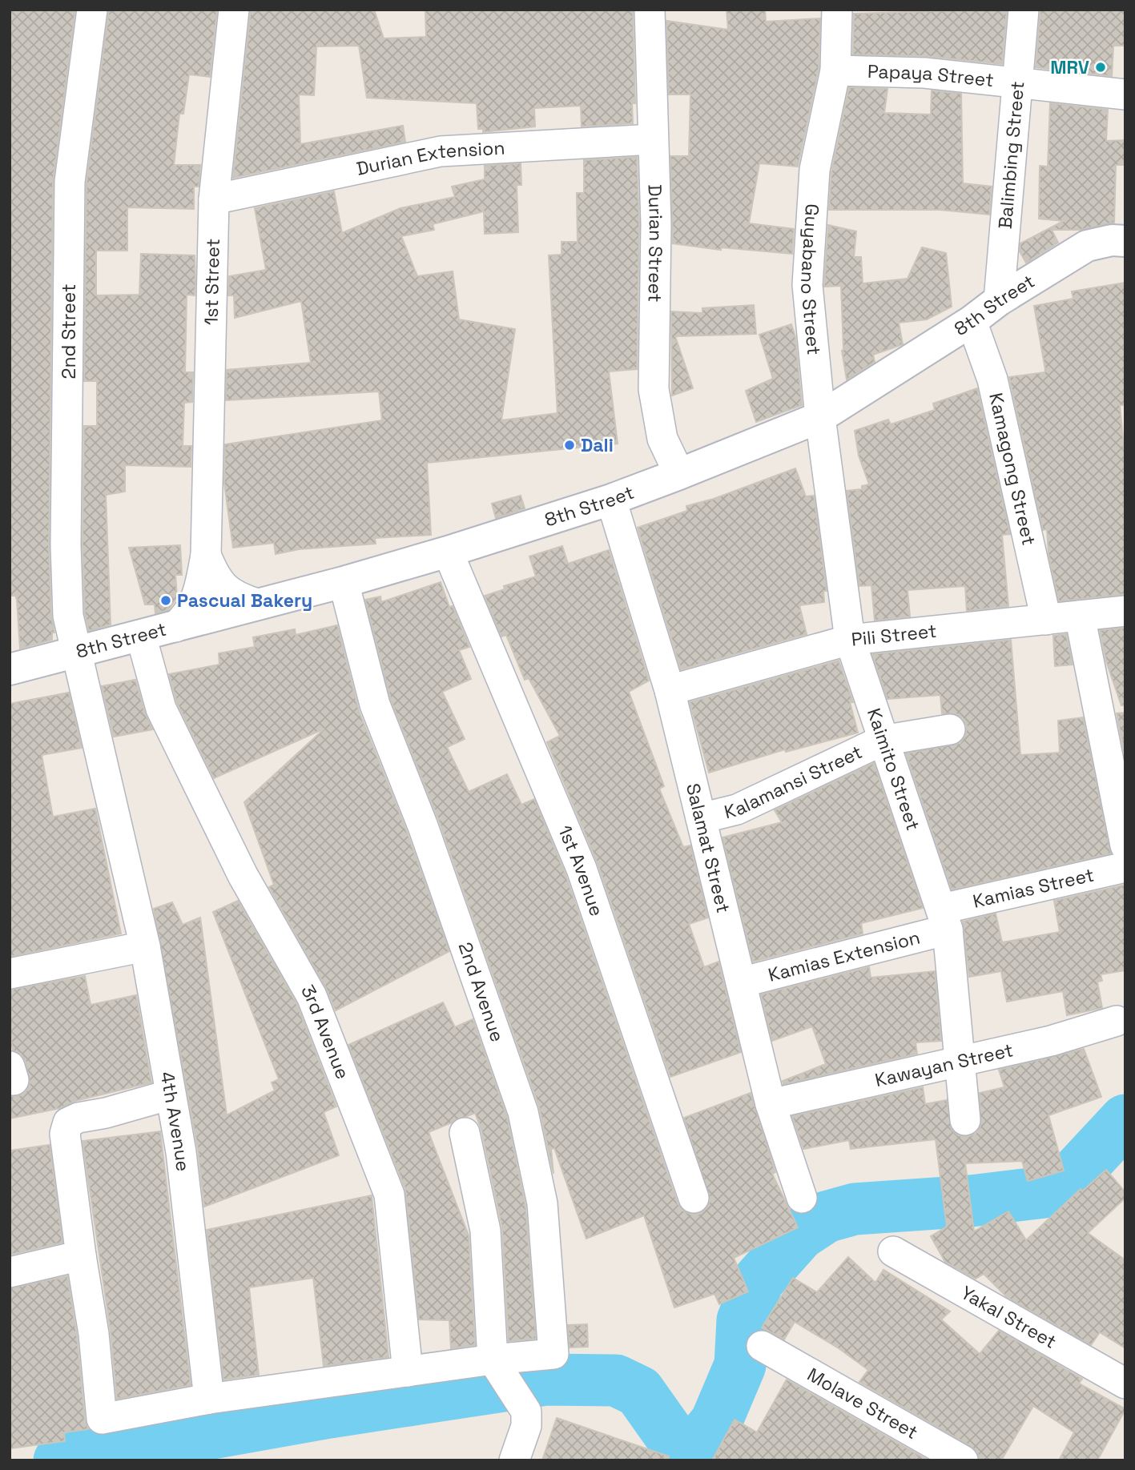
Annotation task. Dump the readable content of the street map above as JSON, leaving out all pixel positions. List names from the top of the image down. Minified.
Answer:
{"streets":{"street":["Papaya Street","Balimbing Street","Durian Extension","Durian Street","Guyabano Street","1st Street","8th Street","2nd Street","Kamagong Street","Pili Street","Kaimito Street","Kalamansi Street","Salamat Street","1st Avenue","Kamias Street","Kamias Extension","2nd Avenue","3rd Avenue","Kawayan Street","4th Avenue","Yakal Street","Molave Street"]},"crossings":[["Papaya Street","Balimbing Street"],["Papaya Street","Guyabano Street"],["Balimbing Street","8th Street"],["Durian Extension","Durian Street"],["Durian Extension","1st Street"],["Durian Street","8th Street"],["Guyabano Street","8th Street"],["Guyabano Street","Kaimito Street"],["1st Street","8th Street"],["8th Street","2nd Street"],["8th Street","Kamagong Street"],["8th Street","Kaimito Street"],["8th Street","Salamat Street"],["8th Street","1st Avenue"],["8th Street","2nd Avenue"],["8th Street","3rd Avenue"],["8th Street","4th Avenue"],["2nd Street","4th Avenue"],["Kamagong Street","Pili Street"],["Pili Street","Kaimito Street"],["Pili Street","Salamat Street"],["Kaimito Street","Kalamansi Street"],["Kaimito Street","Kamias Street"],["Kaimito Street","Kamias Extension"],["Kaimito Street","Kawayan Street"],["Kalamansi Street","Salamat Street"],["Salamat Street","Kamias Extension"],["Salamat Street","Kawayan Street"],["Kamias Street","Kamias Extension"]],"places":["MRV","Dali","Pascual Bakery"]}
